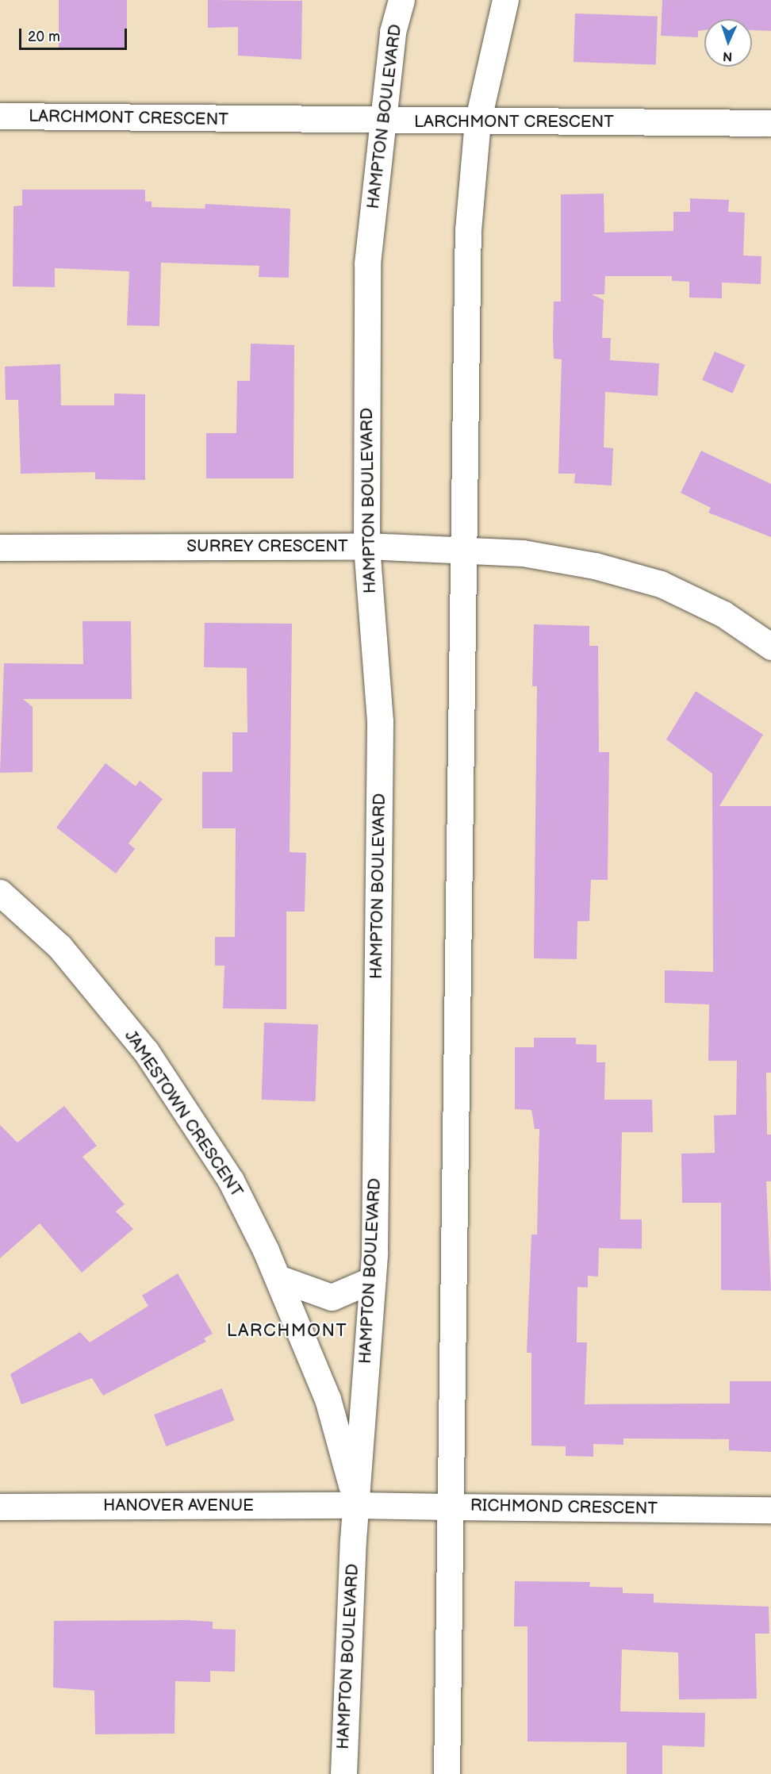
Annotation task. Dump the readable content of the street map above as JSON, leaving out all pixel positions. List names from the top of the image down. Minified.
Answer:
{"streets":{"main road":["HAMPTON BOULEVARD","LARCHMONT CRESCENT","SURREY CRESCENT","JAMESTOWN CRESCENT","HANOVER AVENUE","RICHMOND CRESCENT"]},"crossings":[["HAMPTON BOULEVARD","LARCHMONT CRESCENT"],["HAMPTON BOULEVARD","SURREY CRESCENT"],["HAMPTON BOULEVARD","JAMESTOWN CRESCENT"],["HAMPTON BOULEVARD","HANOVER AVENUE"],["HAMPTON BOULEVARD","RICHMOND CRESCENT"],["JAMESTOWN CRESCENT","HANOVER AVENUE"],["JAMESTOWN CRESCENT","RICHMOND CRESCENT"],["HANOVER AVENUE","RICHMOND CRESCENT"]],"districts":["LARCHMONT"],"scale_bar":"20 m","north":"bottom"}
